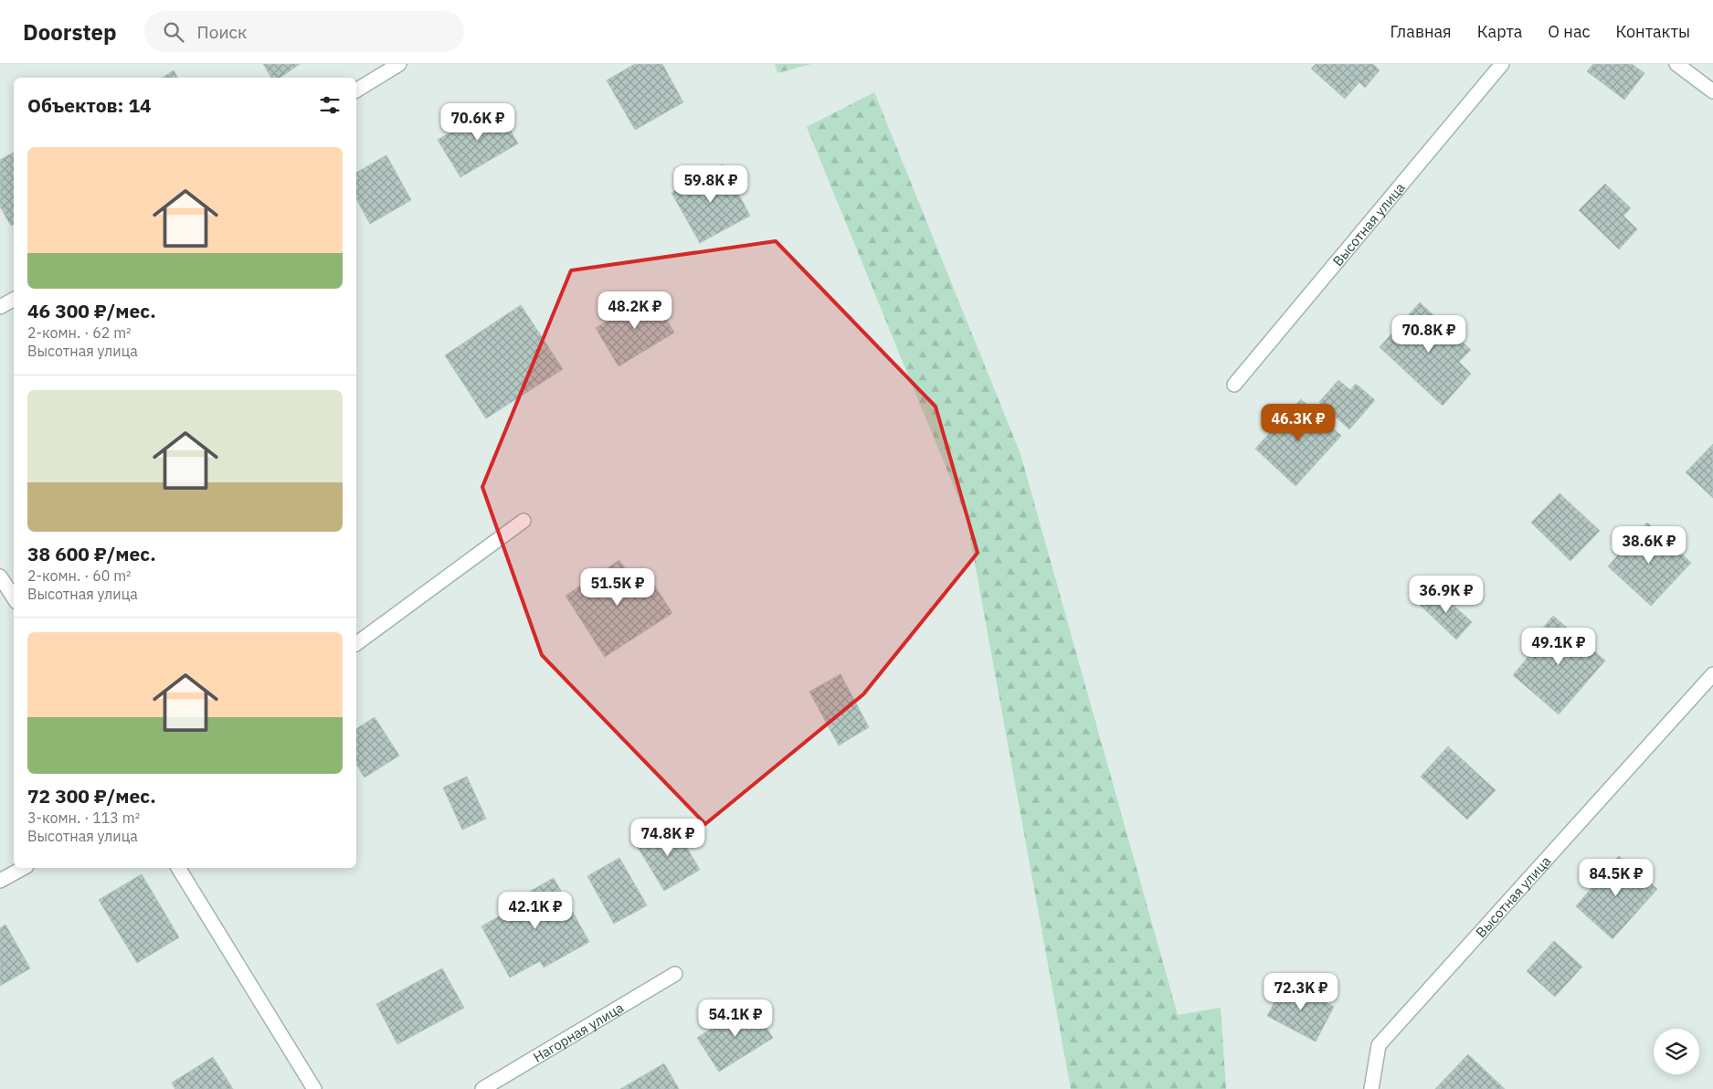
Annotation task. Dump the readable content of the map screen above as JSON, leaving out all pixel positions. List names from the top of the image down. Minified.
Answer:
{"streets":{"street":["Высотная улица","Нагорная улица"]},"page":{"header":"Doorstep","search":"Поиск","nav":["Главная","Карта","О нас","Контакты"],"heading":"Объектов: 14","price":["70.6K ₽","59.8K ₽","48.2K ₽","70.8K ₽","46.3K ₽","38.6K ₽","51.5K ₽","36.9K ₽","49.1K ₽","74.8K ₽","84.5K ₽","42.1K ₽","72.3K ₽","54.1K ₽"],"list":[{"name":"46 300 ₽/мес.","note":"2-комн. · 62 m² · Высотная улица"},{"name":"38 600 ₽/мес.","note":"2-комн. · 60 m² · Высотная улица"},{"name":"72 300 ₽/мес.","note":"3-комн. · 113 m² · Высотная улица"}]}}
